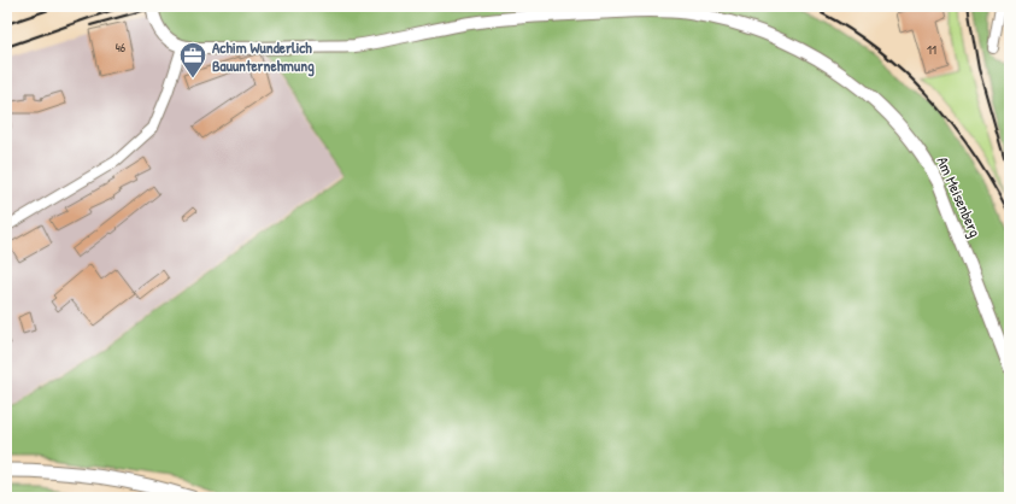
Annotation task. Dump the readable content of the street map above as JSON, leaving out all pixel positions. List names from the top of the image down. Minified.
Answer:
{"streets":{"street":["Am Meisenberg"]},"places":{"office":["Achim Wunderlich Bauunternehmung"]},"house_numbers":["46","11"]}
